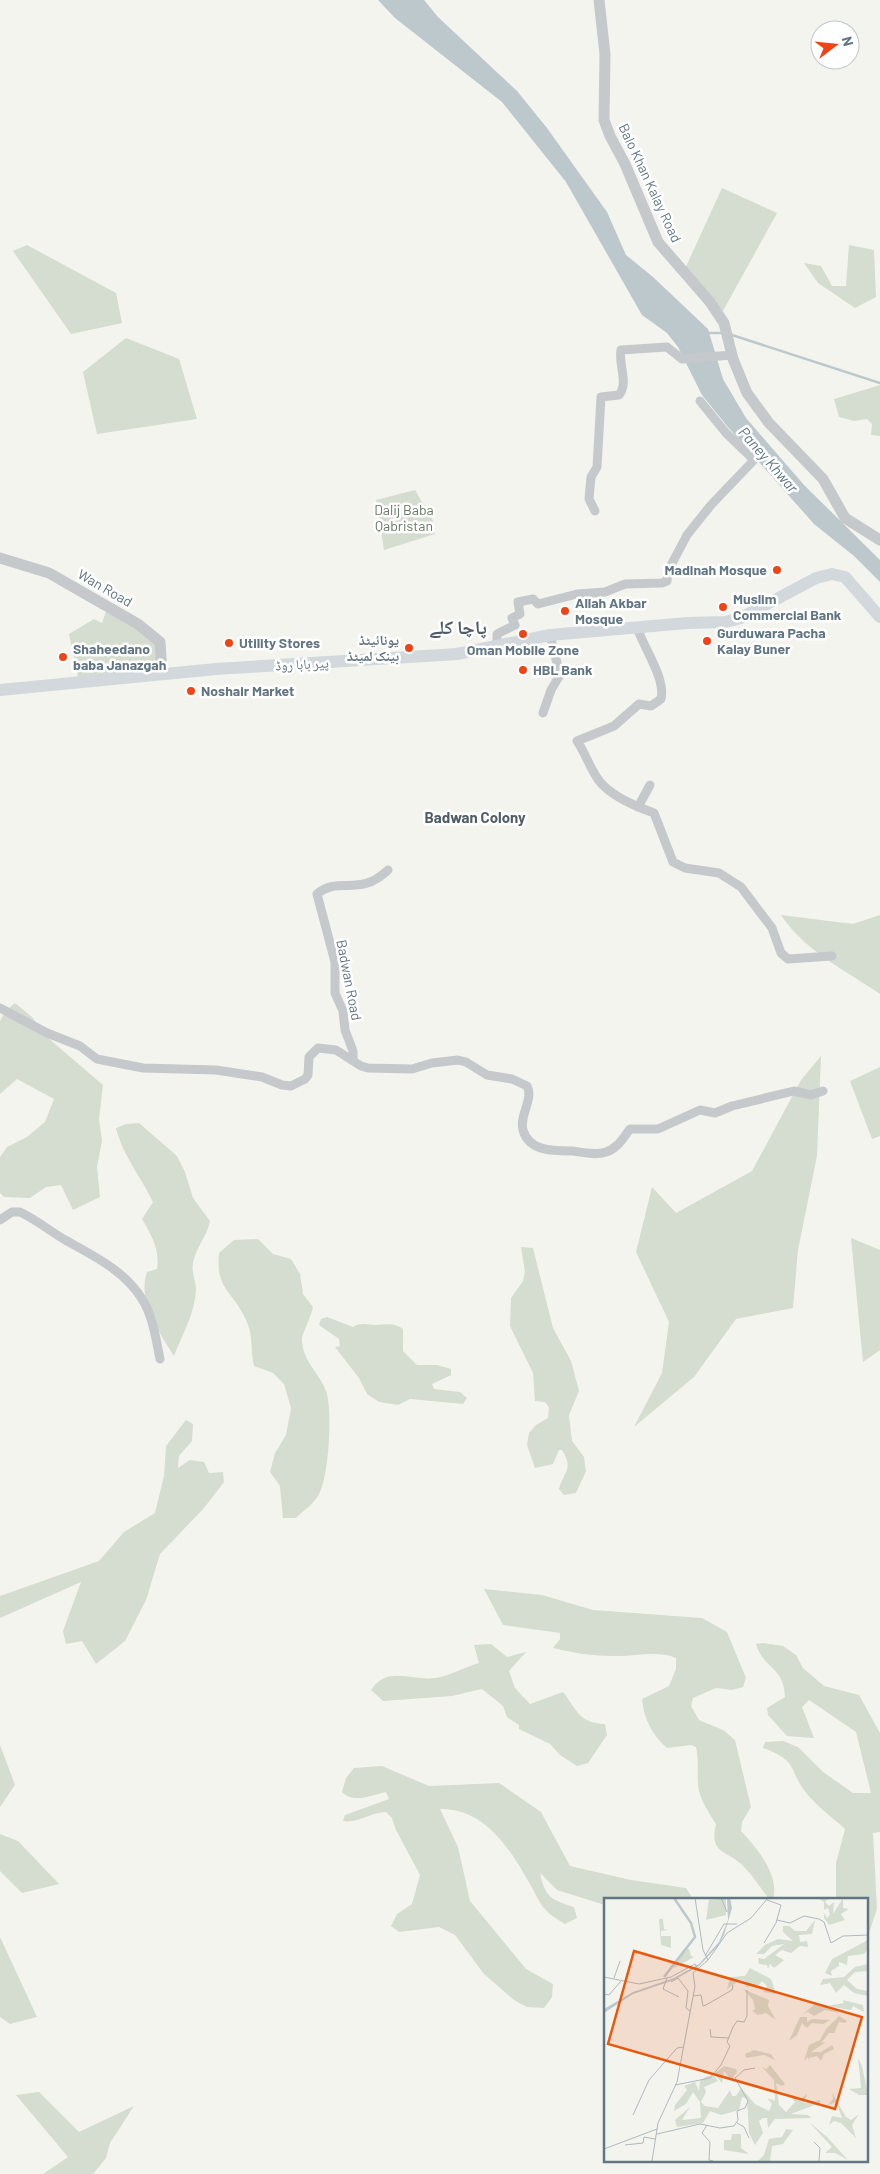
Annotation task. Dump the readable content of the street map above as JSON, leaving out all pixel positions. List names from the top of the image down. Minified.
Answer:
{"streets":{"main road":["پیر بابا روڈ"],"street":["Balo Khan Kalay Road","Wan Road","Badwan Road"]},"crossings":[["Wan Road","پیر بابا روڈ"]],"districts":["پاچا کلے","Badwan Colony"],"water":["Paney Khwar"],"parks":["Dalij Baba Qabristan"],"places":["Madinah Mosque","Muslim Commercial Bank","Allah Akbar Mosque","Oman Mobile Zone","Gurduwara Pacha Kalay Buner","Utility Stores","یونائیٹڈ بینک لمیٹڈ","Shaheedano baba Janazgah","HBL Bank","Noshair Market"],"north":"right"}
